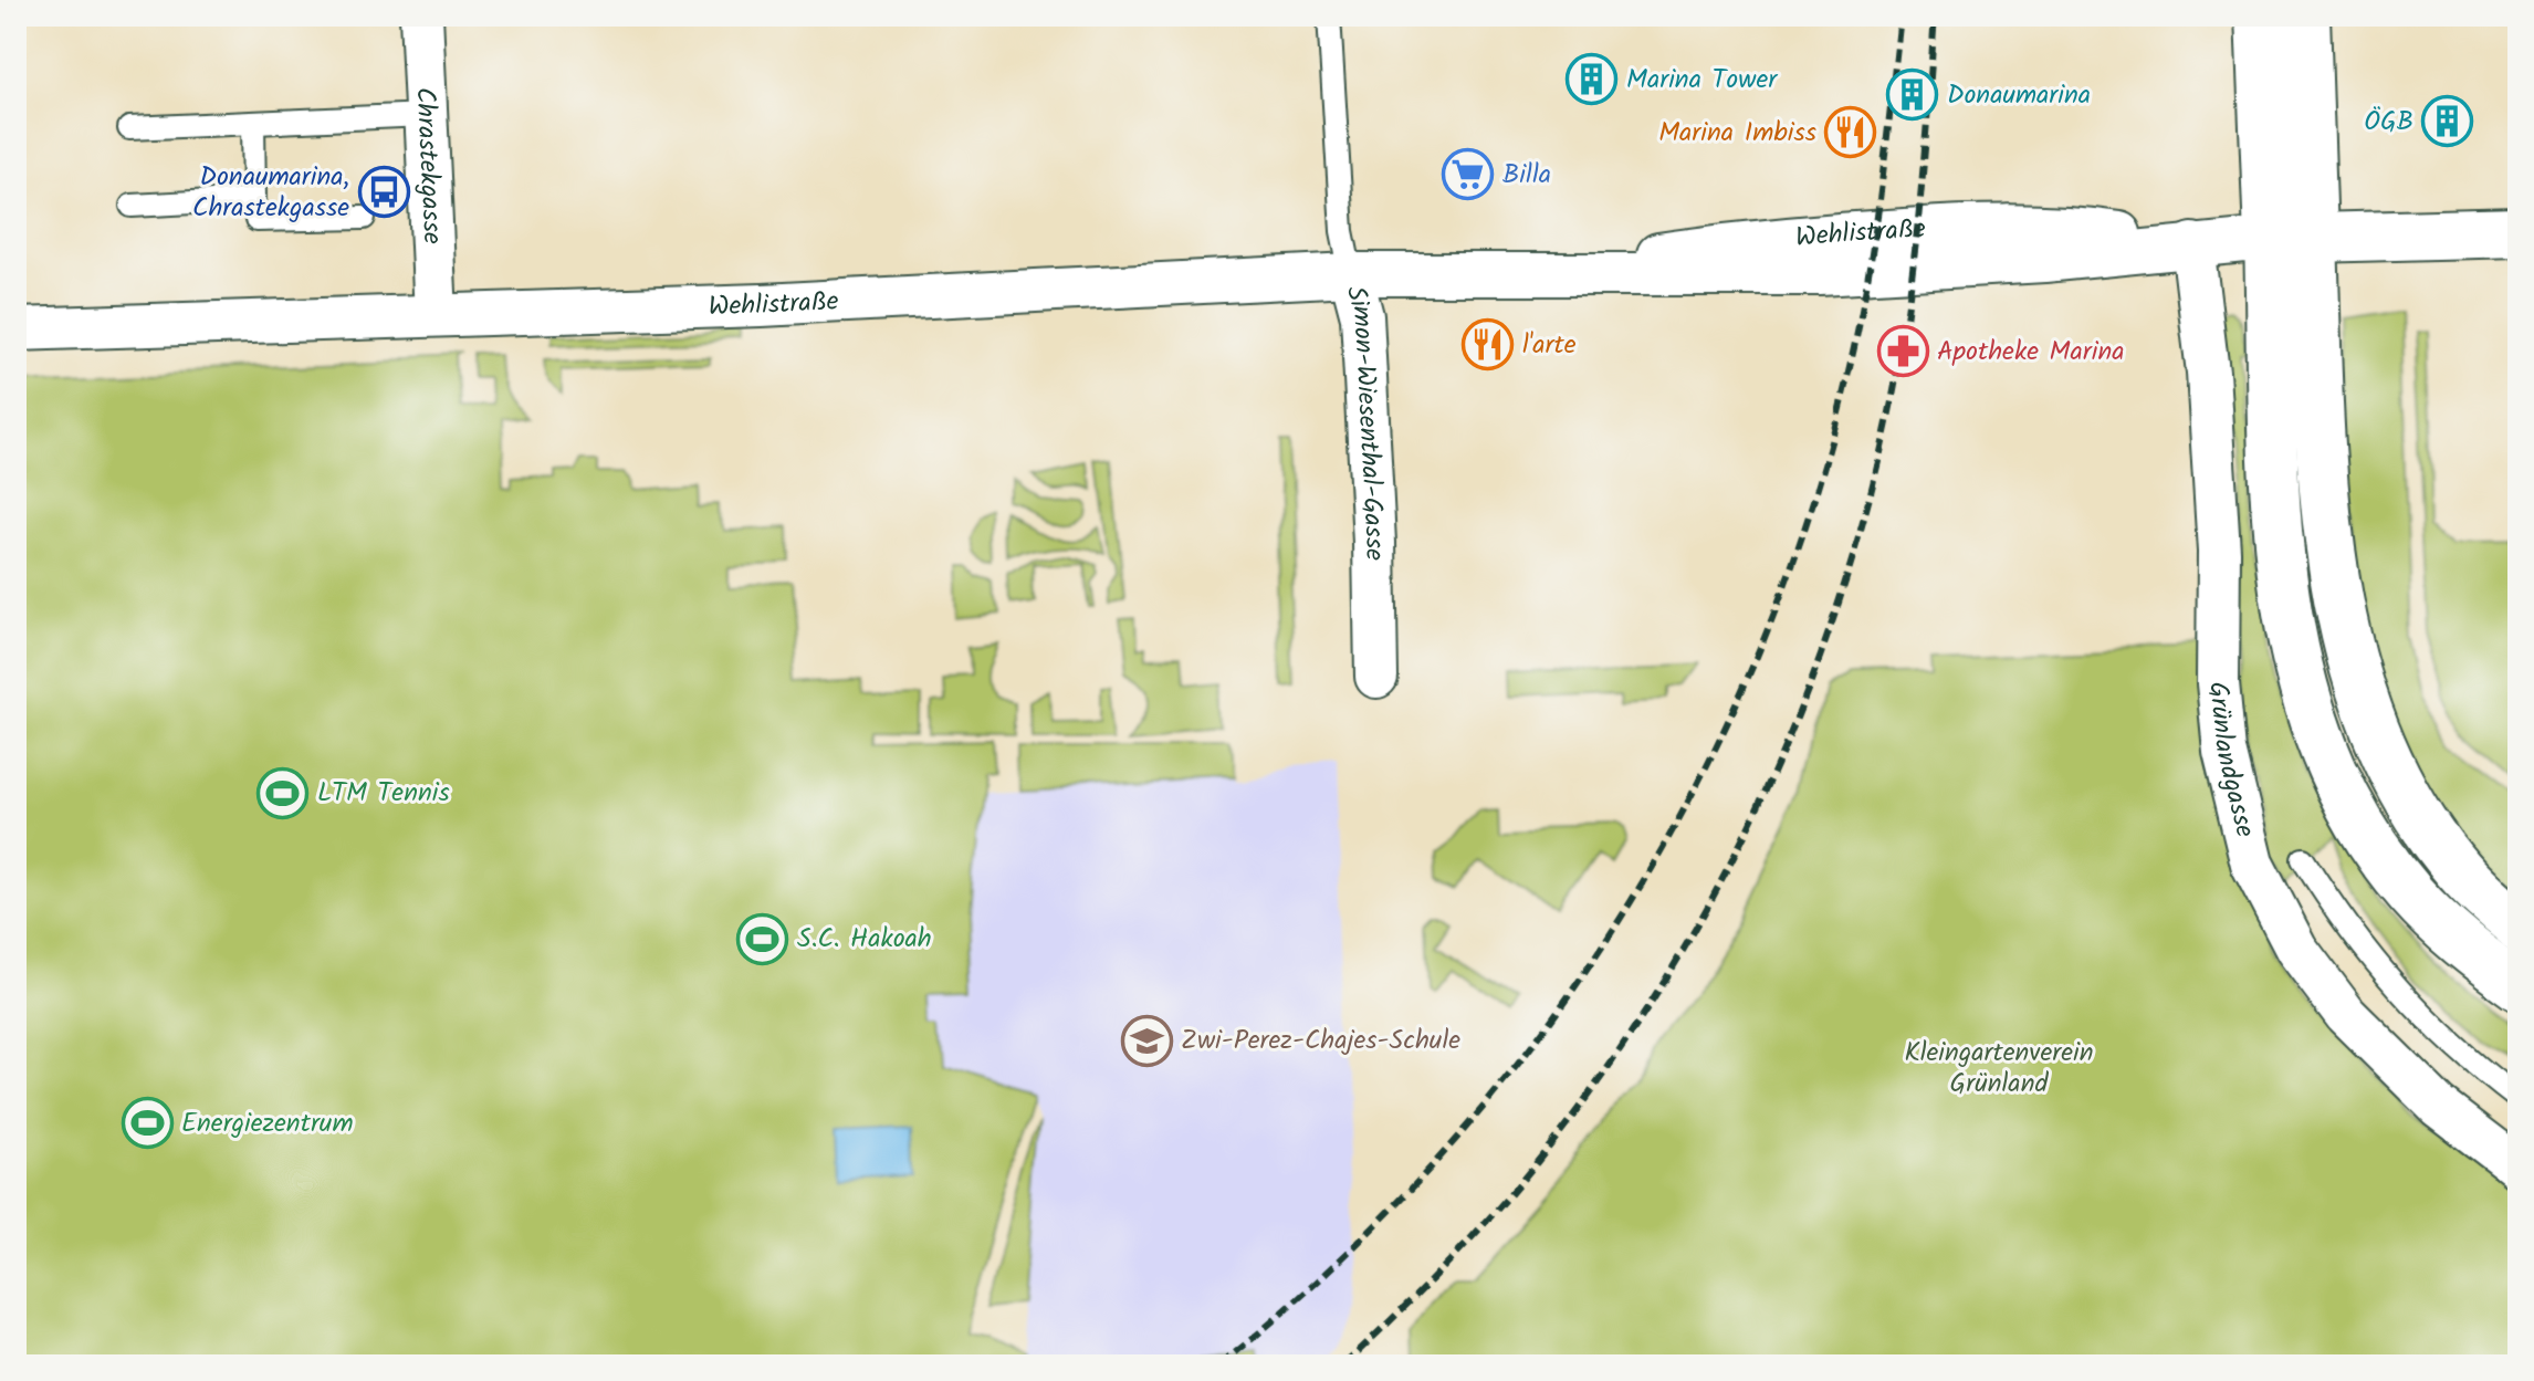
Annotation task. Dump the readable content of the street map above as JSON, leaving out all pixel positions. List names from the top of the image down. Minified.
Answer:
{"streets":{"main road":["Wehlistraße"],"street":["Chrastekgasse","Simon-Wiesenthal-Gasse","Grünlandgasse"]},"crossings":[["Chrastekgasse","Wehlistraße"],["Wehlistraße","Simon-Wiesenthal-Gasse"],["Wehlistraße","Grünlandgasse"]],"parks":["Kleingartenverein Grünland"],"places":{"building":["Marina Tower","Donaumarina","ÖGB"],"restaurant":["Marina Imbiss","l'arte"],"supermarket":["Billa"],"bus stop":["Donaumarina, Chrastekgasse"],"pharmacy":["Apotheke Marina"],"sports":["LTM Tennis","S.C. Hakoah","Energiezentrum"],"school or university":["Zwi-Perez-Chajes-Schule"]}}
